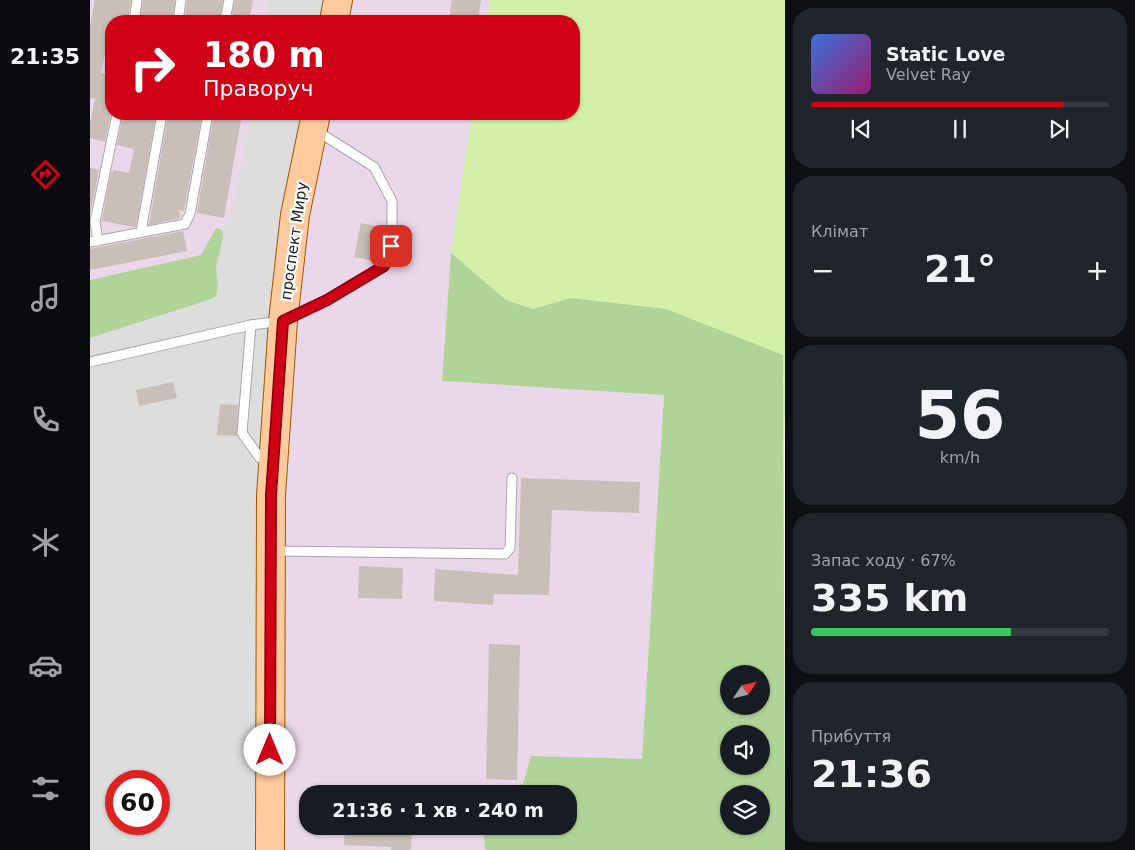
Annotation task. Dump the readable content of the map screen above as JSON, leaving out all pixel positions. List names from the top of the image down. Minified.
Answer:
{"streets":{"main road":["проспект Миру"]},"north":"top right","page":{"tabs":"21:35","turn":["180 m","Праворуч"],"song":["Static Love","Velvet Ray"],"tile":["Клімат",["56","km/h"],["Запас ходу · 67%","335 km"],["Прибуття","21:36"]],"heat":["−","21°","+"],"limit":"60","trip":"21:36 · 1 хв · 240 m"}}
